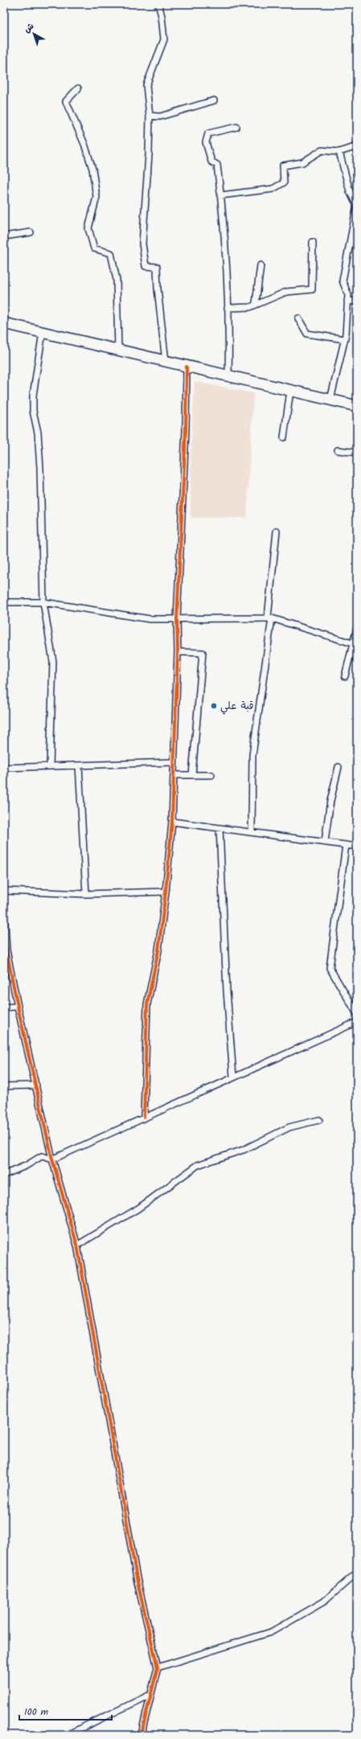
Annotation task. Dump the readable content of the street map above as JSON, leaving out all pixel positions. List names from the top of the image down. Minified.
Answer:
{"places":["قبة علي"],"scale_bar":"100 m","north":"top left"}
